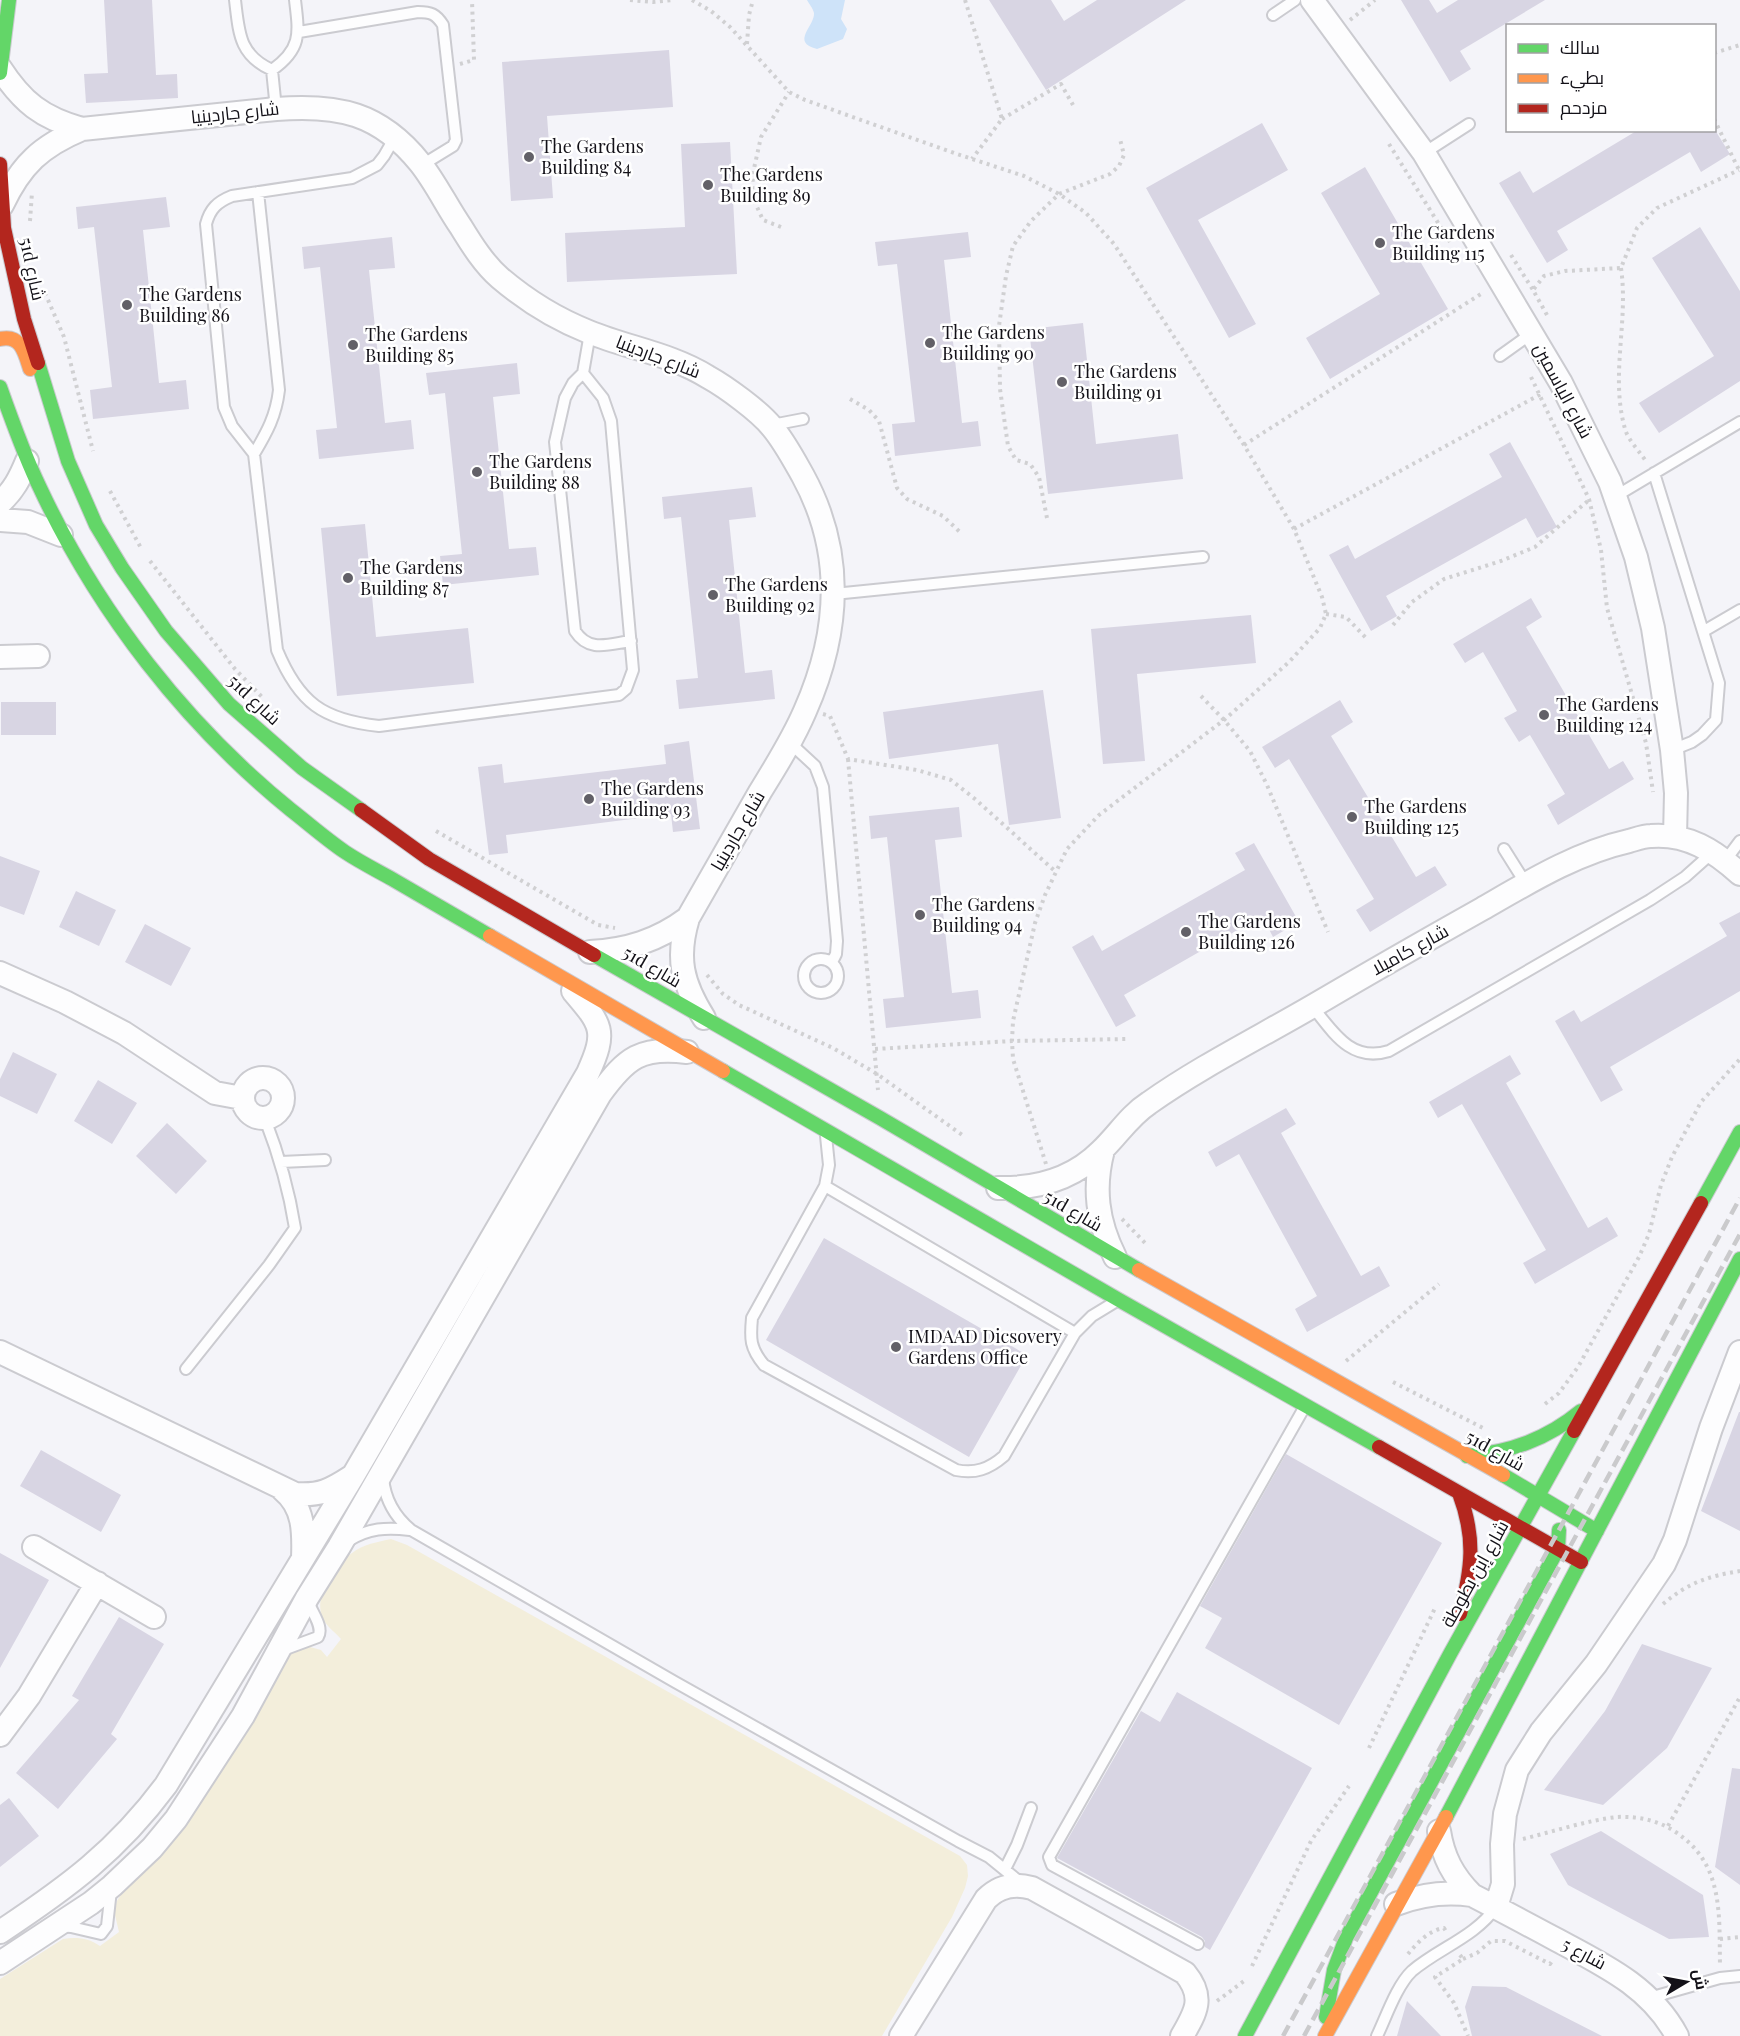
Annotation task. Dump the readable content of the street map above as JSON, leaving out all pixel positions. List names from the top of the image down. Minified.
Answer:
{"streets":{"street":["شارع جاردينيا","51d شارع","شارع الياسمين","شارع كاميلا","شارع إبن بطوطة","شارع 5"]},"crossings":[["شارع جاردينيا","51d شارع"],["51d شارع","شارع كاميلا"],["51d شارع","شارع إبن بطوطة"],["شارع الياسمين","شارع كاميلا"]],"places":["The Gardens Building 84","The Gardens Building 89","The Gardens Building 115","The Gardens Building 86","The Gardens Building 90","The Gardens Building 85","The Gardens Building 91","The Gardens Building 88","The Gardens Building 87","The Gardens Building 92","The Gardens Building 124","The Gardens Building 93","The Gardens Building 125","The Gardens Building 94","The Gardens Building 126","IMDAAD Dicsovery Gardens Office"],"legend":["سالك","بطيء","مزدحم"],"north":"right"}
